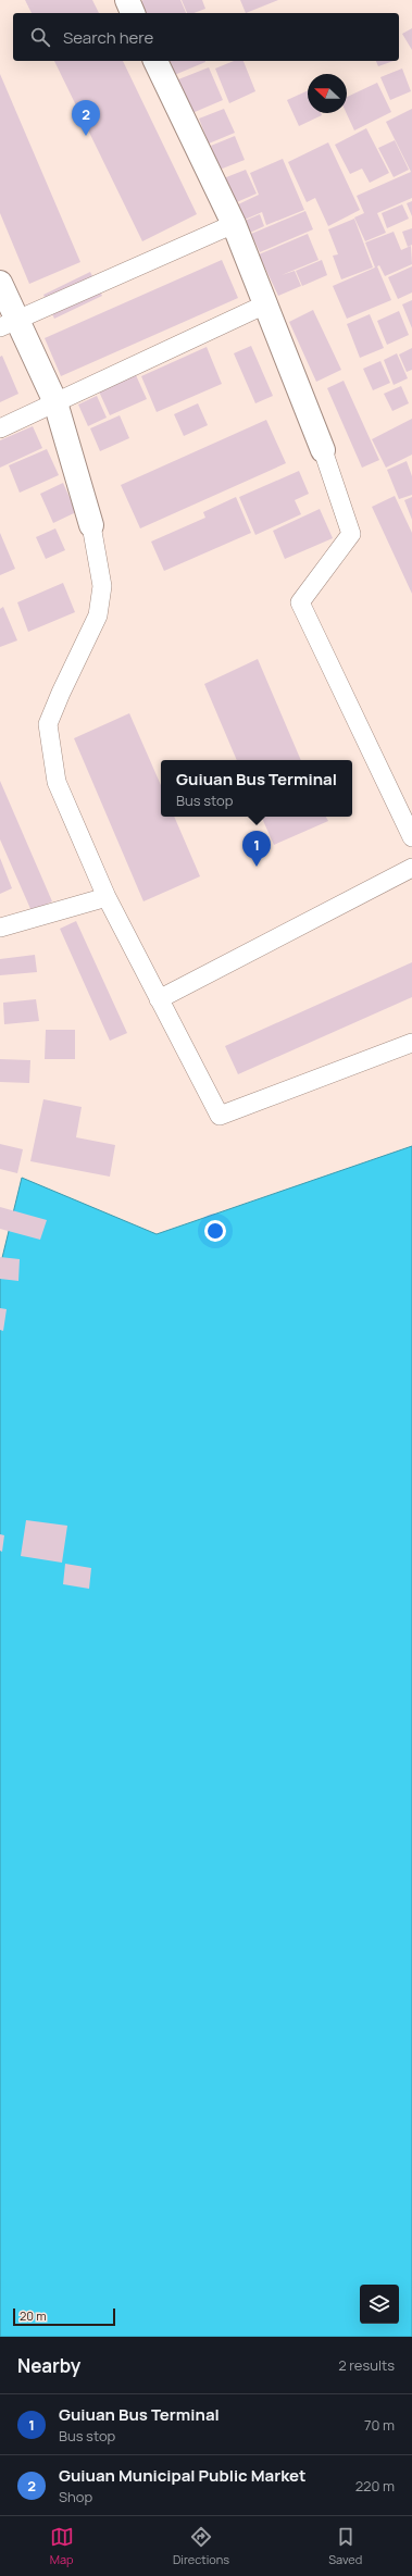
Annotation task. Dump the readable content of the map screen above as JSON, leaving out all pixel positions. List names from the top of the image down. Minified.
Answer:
{"scale_bar":"20 m","north":"left","page":{"search":"Search here","pins":["2","1"],"popup":["Guiuan Bus Terminal","Bus stop"],"scale":"20 m","heading":["Nearby","2 results"],"list":[{"mark":"1","name":"Guiuan Bus Terminal","note":"Bus stop","value":"70 m"},{"mark":"2","name":"Guiuan Municipal Public Market","note":"Shop","value":"220 m"}],"nav":["Map","Directions","Saved"]}}
